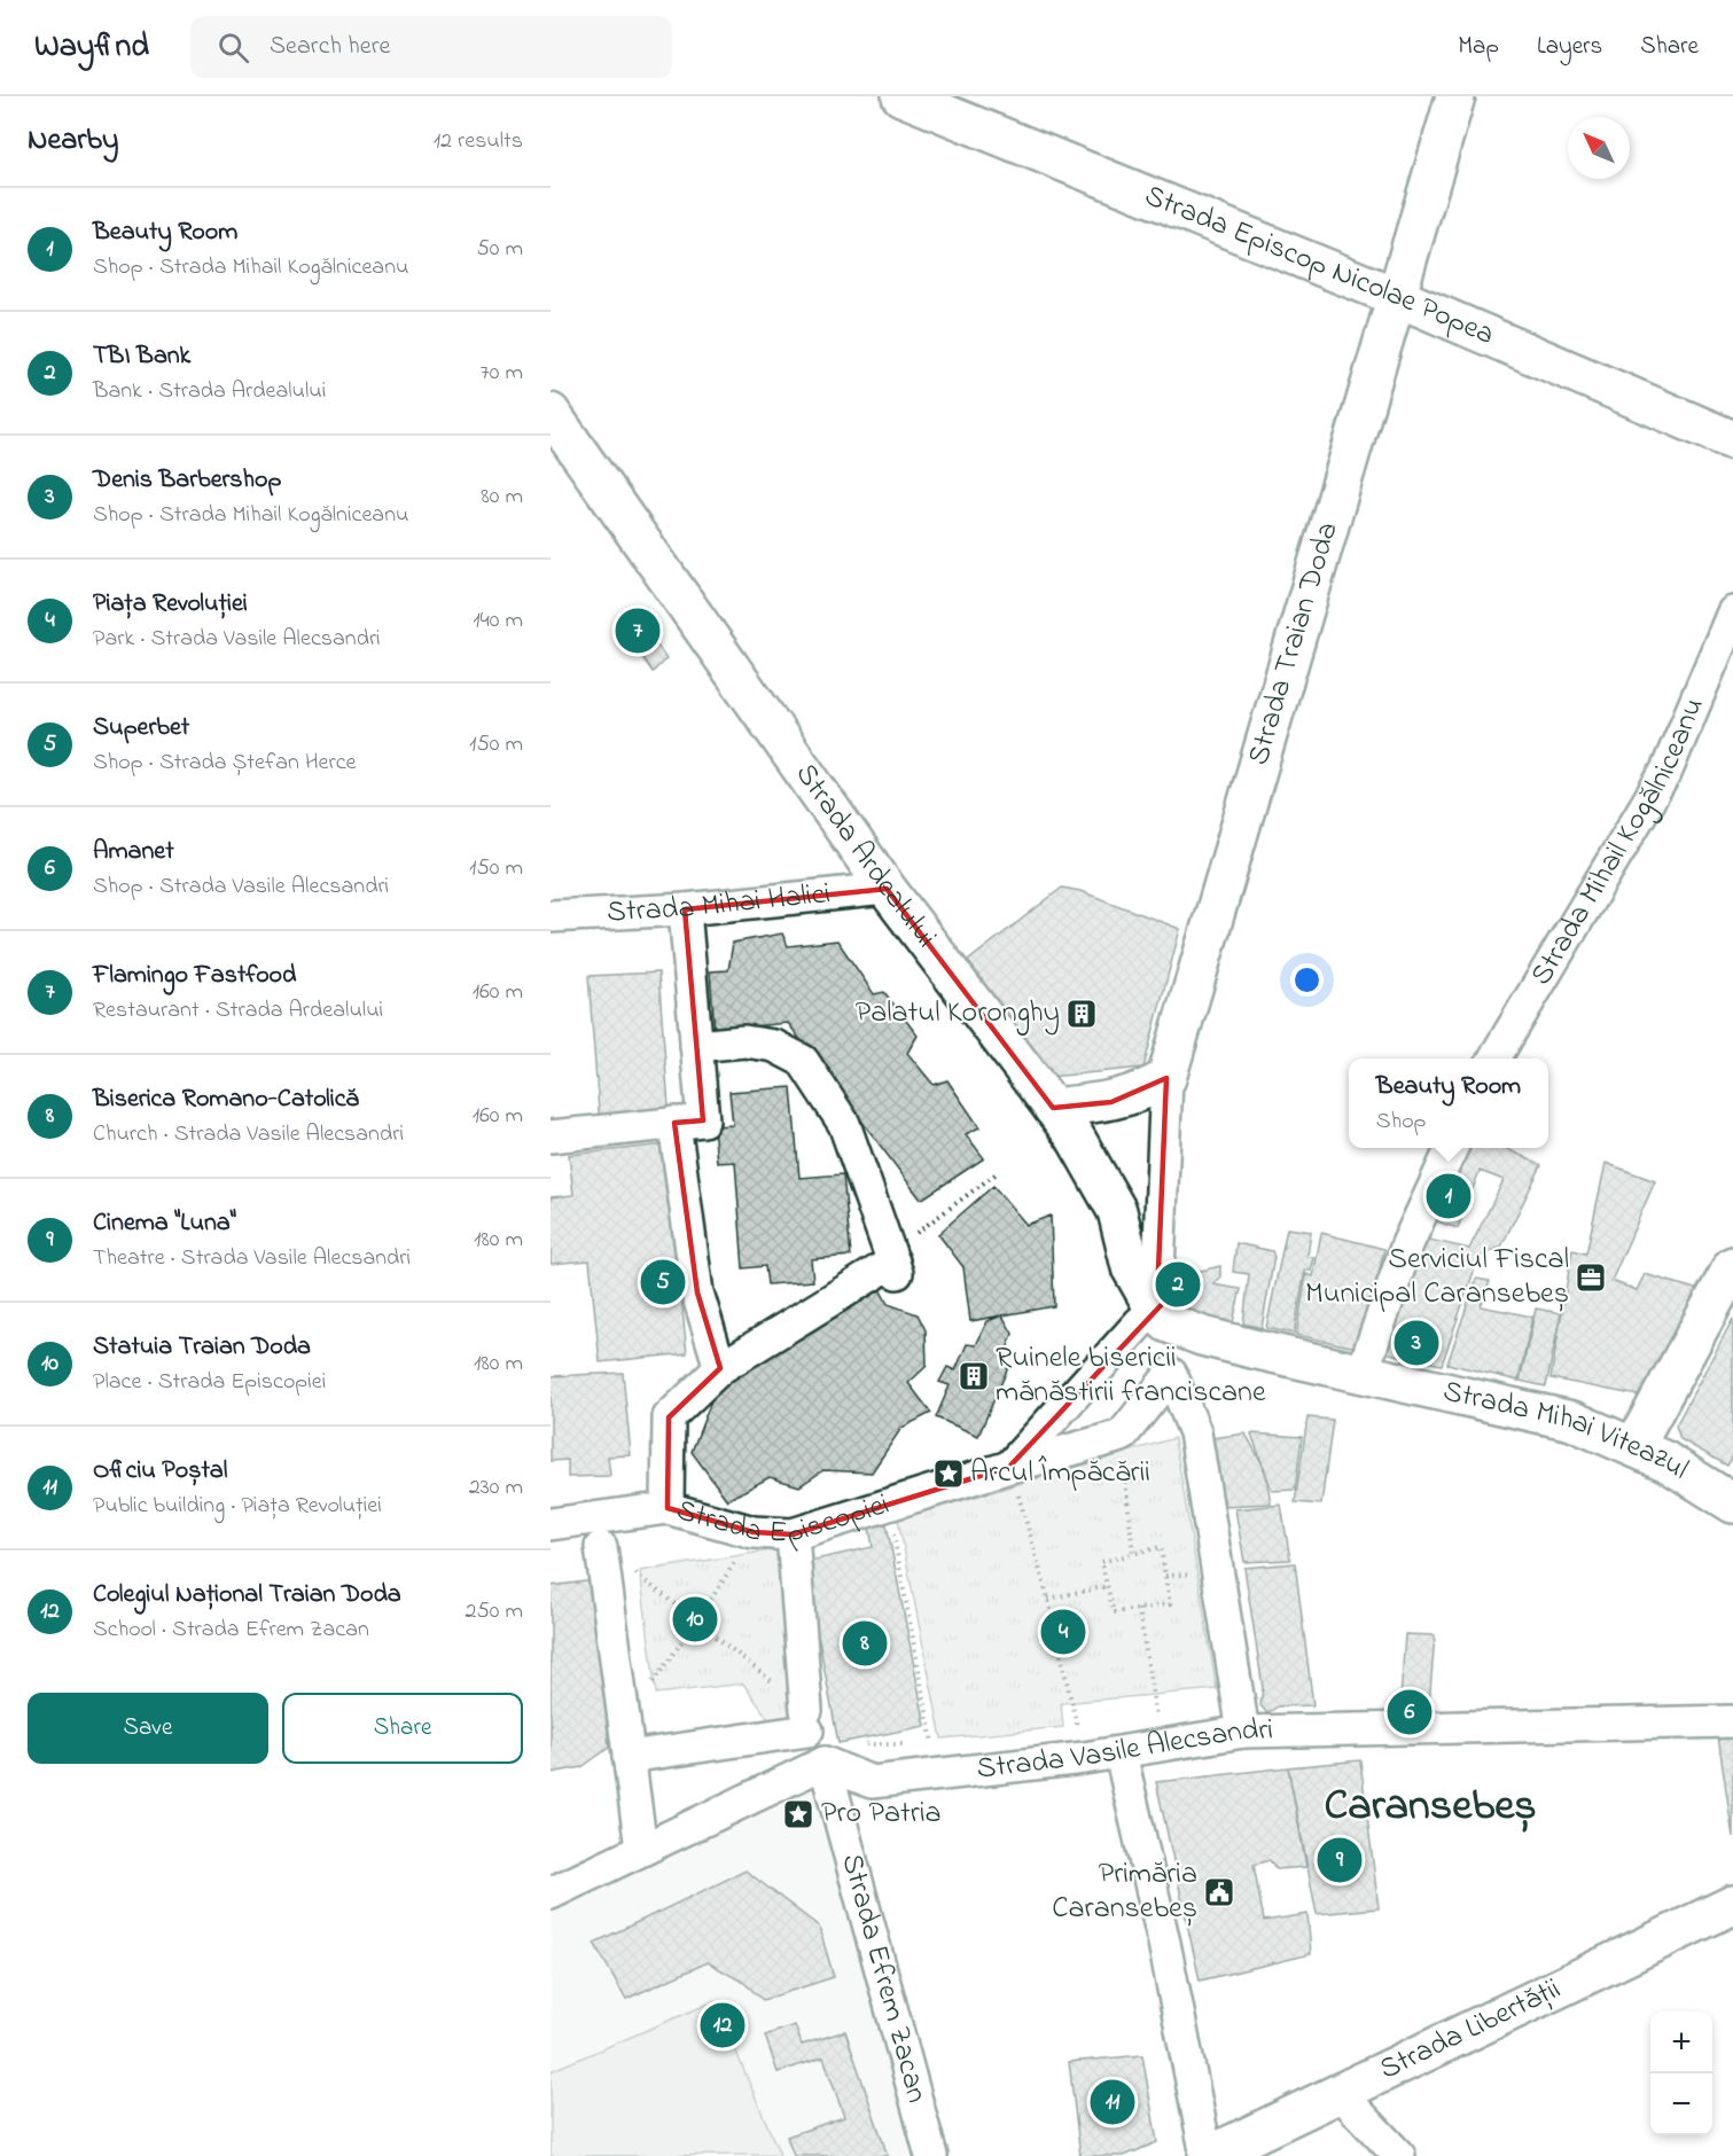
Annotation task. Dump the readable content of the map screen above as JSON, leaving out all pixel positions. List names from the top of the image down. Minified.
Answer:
{"streets":{"main road":["Strada Episcop Nicolae Popea","Strada Traian Doda","Strada Ardealului","Strada Mihai Viteazul","Strada Libertății"],"street":["Strada Mihail Kogălniceanu","Strada Mihai Halici","Strada Episcopiei","Strada Vasile Alecsandri","Strada Efrem Zacan"]},"crossings":[["Strada Episcop Nicolae Popea","Strada Traian Doda"],["Strada Ardealului","Strada Mihai Halici"],["Strada Ardealului","Strada Mihai Viteazul"],["Strada Vasile Alecsandri","Strada Efrem Zacan"]],"districts":["Caransebeș"],"places":{"building":["Palatul Koronghy","Ruinele bisericii mănăstirii franciscane"],"office":["Serviciul Fiscal Municipal Caransebeș"],"place":["Arcul Împăcării","Pro Patria"],"public building":["Primăria Caransebeș"]},"north":"top left","page":{"header":"Wayfind","search":"Search here","nav":["Map","Layers","Share"],"heading":["Nearby","12 results"],"list":[{"mark":"1","name":"Beauty Room","note":"Shop · Strada Mihail Kogălniceanu","value":"50 m"},{"mark":"2","name":"TBI Bank","note":"Bank · Strada Ardealului","value":"70 m"},{"mark":"3","name":"Denis Barbershop","note":"Shop · Strada Mihail Kogălniceanu","value":"80 m"},{"mark":"4","name":"Piața Revoluției","note":"Park · Strada Vasile Alecsandri","value":"140 m"},{"mark":"5","name":"Superbet","note":"Shop · Strada Ștefan Herce","value":"150 m"},{"mark":"6","name":"Amanet","note":"Shop · Strada Vasile Alecsandri","value":"150 m"},{"mark":"7","name":"Flamingo Fastfood","note":"Restaurant · Strada Ardealului","value":"160 m"},{"mark":"8","name":"Biserica Romano-Catolică","note":"Church · Strada Vasile Alecsandri","value":"160 m"},{"mark":"9","name":"Cinema \"Luna\"","note":"Theatre · Strada Vasile Alecsandri","value":"180 m"},{"mark":"10","name":"Statuia Traian Doda","note":"Place · Strada Episcopiei","value":"180 m"},{"mark":"11","name":"Oficiu Poștal","note":"Public building · Piața Revoluției","value":"230 m"},{"mark":"12","name":"Colegiul Național Traian Doda","note":"School · Strada Efrem Zacan","value":"250 m"}],"pins":["7","1","5","2","3","10","4","8","6","9","12","11"],"popup":["Beauty Room","Shop"],"buttons":["Save","Share"],"map_buttons":["+","−"]}}
